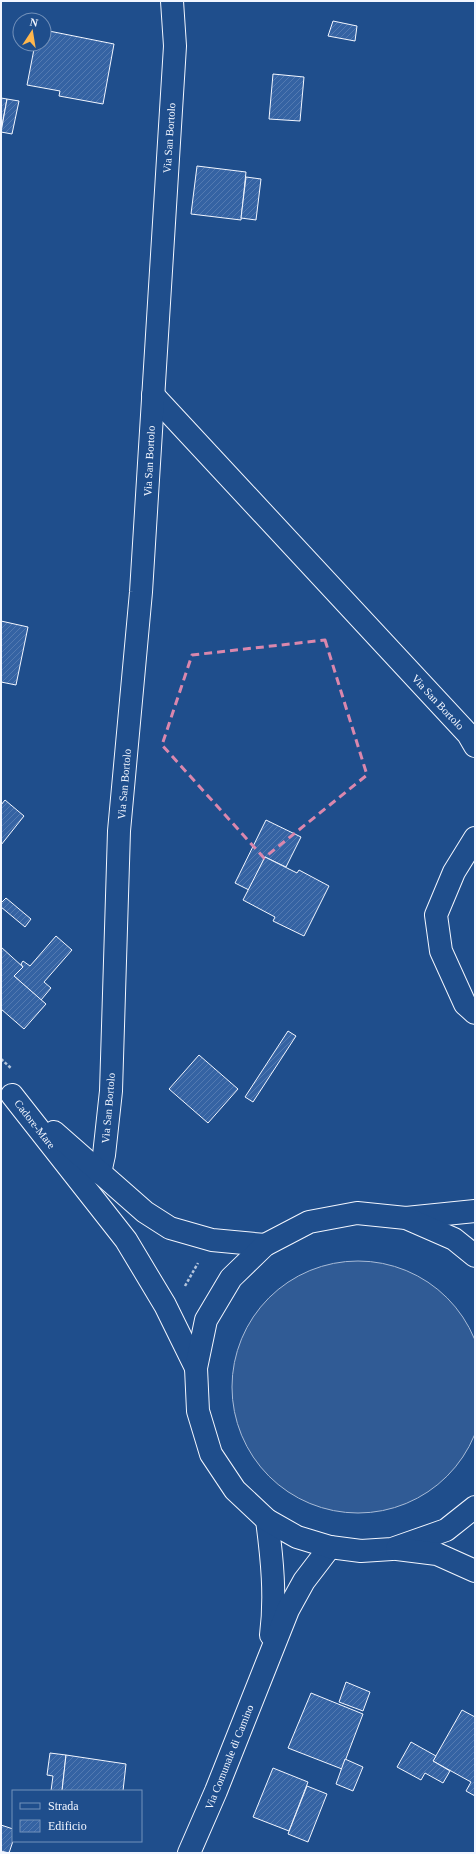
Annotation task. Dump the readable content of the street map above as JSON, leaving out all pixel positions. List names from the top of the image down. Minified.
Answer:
{"streets":{"street":["Via San Bortolo","Cadore-Mare","Via Comunale di Camino"]},"crossings":[["Via San Bortolo","Cadore-Mare"]],"legend":["Strada","Edificio"],"north":"top"}
